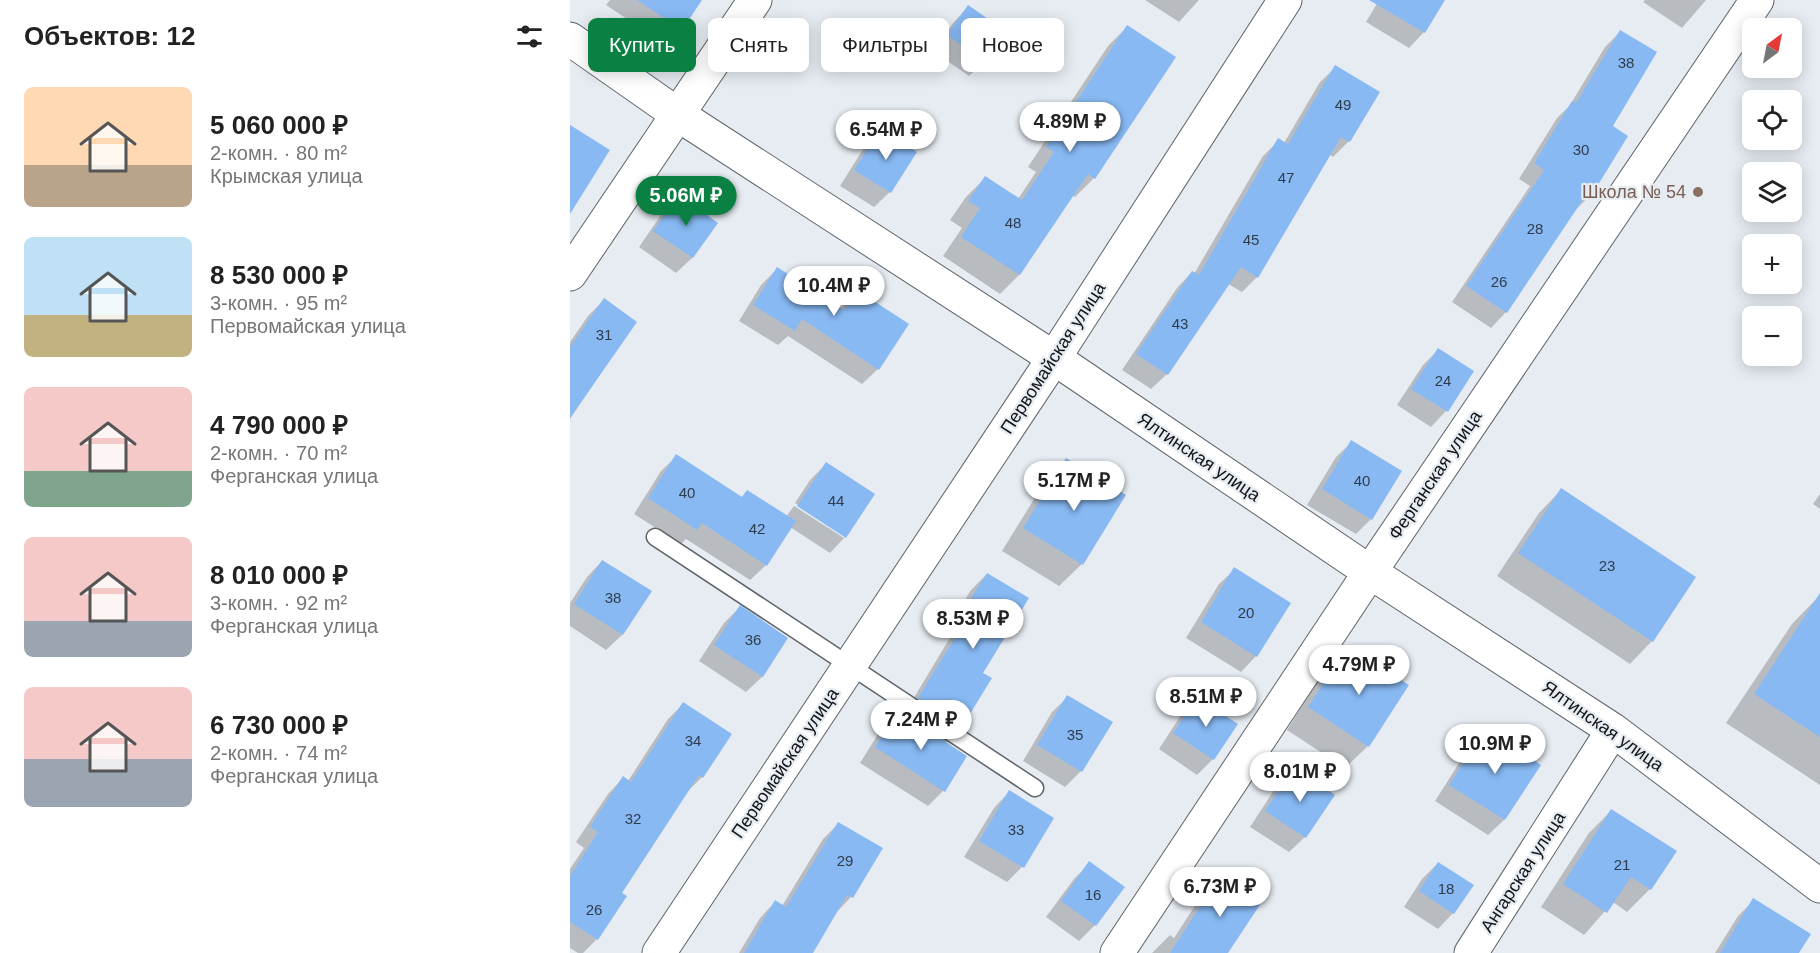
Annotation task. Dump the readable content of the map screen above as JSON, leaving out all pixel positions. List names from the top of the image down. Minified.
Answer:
{"streets":{"street":["Первомайская улица","Ялтинская улица","Ферганская улица","Ангарская улица"]},"crossings":[["Первомайская улица","Ялтинская улица"],["Ялтинская улица","Ферганская улица"],["Ялтинская улица","Ангарская улица"]],"places":["Школа № 54"],"house_numbers":["38","49","30","47","48","28","45","26","43","31","24","40","40","44","42","23","38","20","36","35","34","32","33","29","21","18","16","26"],"north":"top right","page":{"heading":"Объектов: 12","map_buttons":["+","−"],"chip":["Купить","Снять","Фильтры","Новое"],"list":[{"name":"5 060 000 ₽","note":"2-комн. · 80 m² · Крымская улица"},{"name":"8 530 000 ₽","note":"3-комн. · 95 m² · Первомайская улица"},{"name":"4 790 000 ₽","note":"2-комн. · 70 m² · Ферганская улица"},{"name":"8 010 000 ₽","note":"3-комн. · 92 m² · Ферганская улица"},{"name":"6 730 000 ₽","note":"2-комн. · 74 m² · Ферганская улица"}],"price":["4.89M ₽","6.54M ₽","5.06M ₽","10.4M ₽","5.17M ₽","8.53M ₽","4.79M ₽","8.51M ₽","7.24M ₽","10.9M ₽","8.01M ₽","6.73M ₽"]}}
